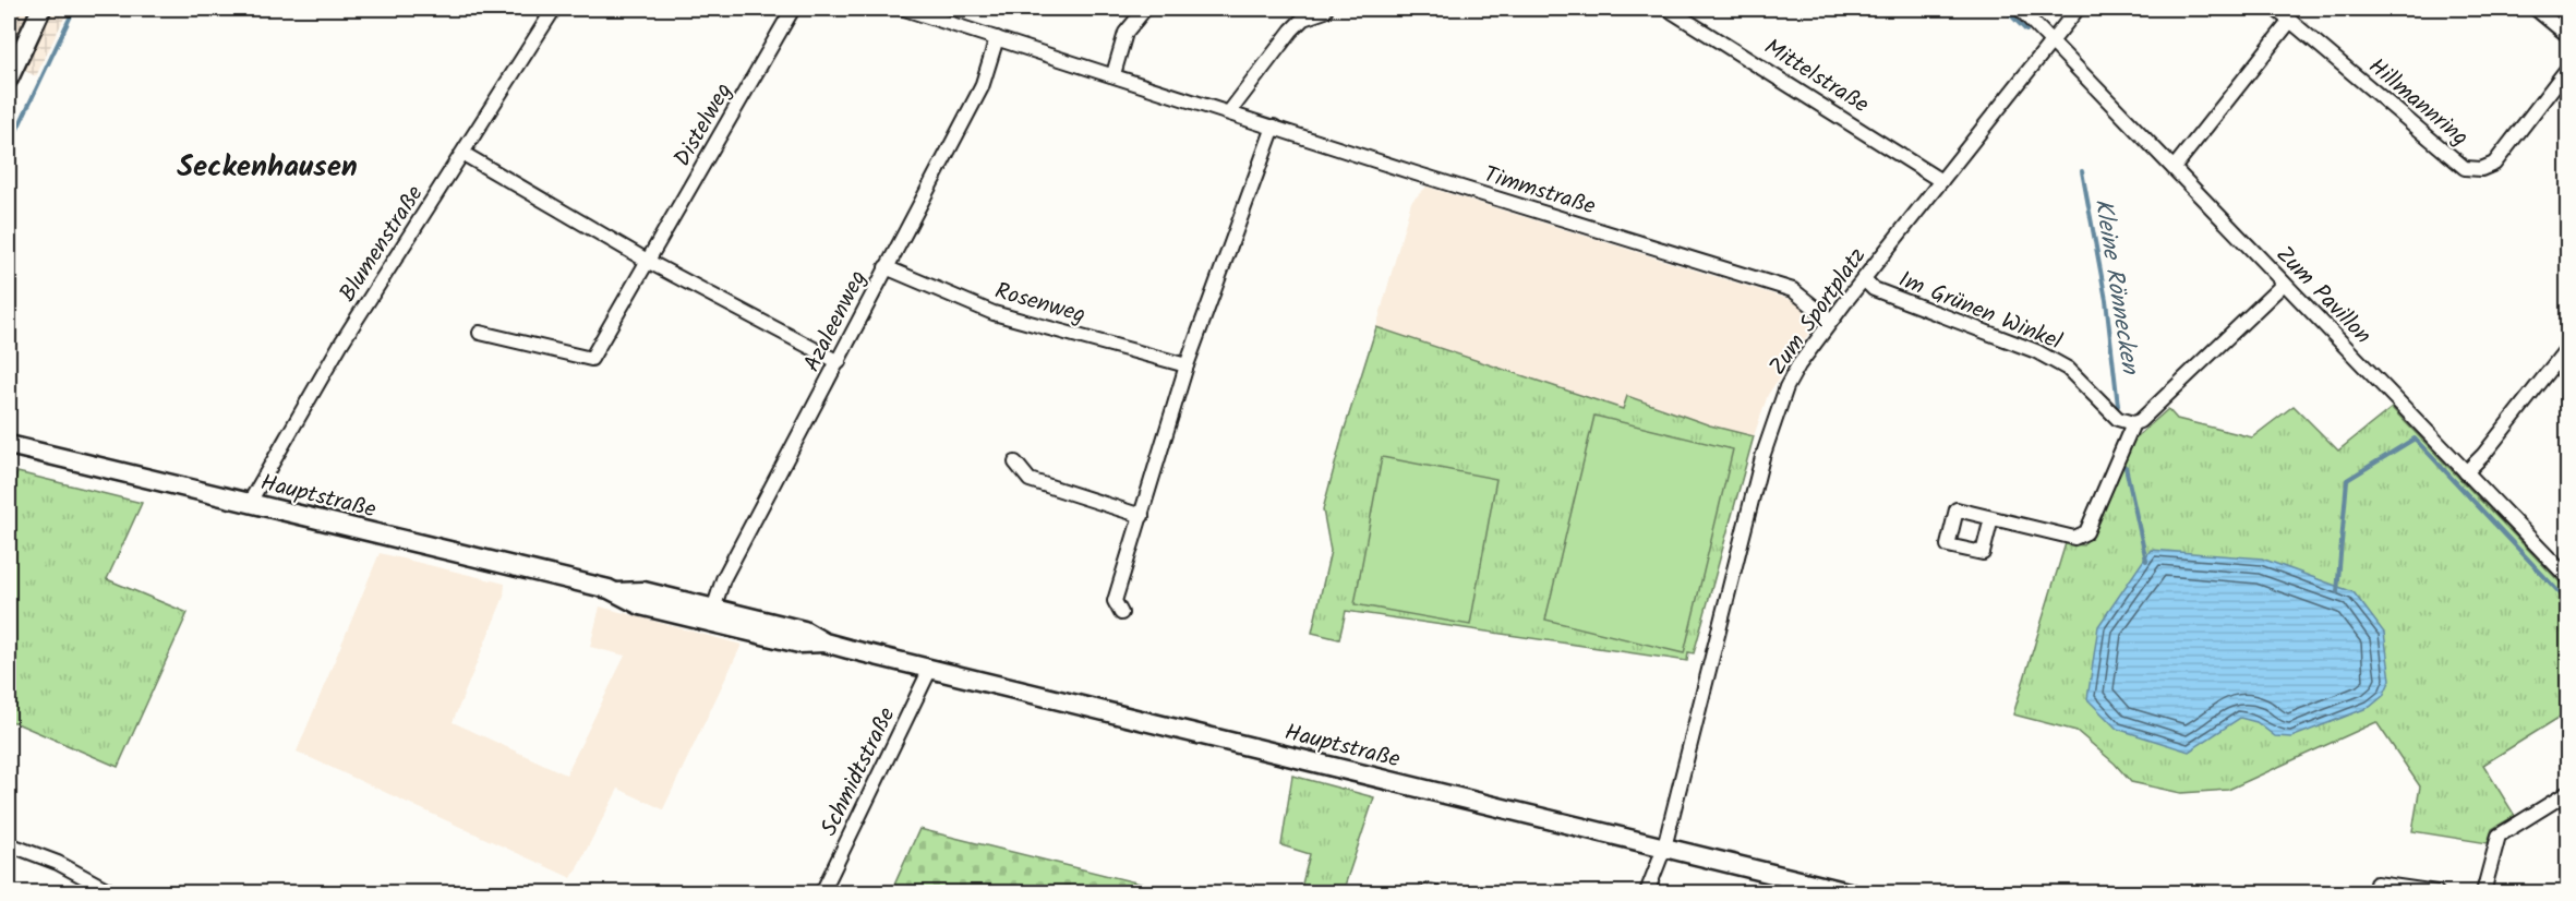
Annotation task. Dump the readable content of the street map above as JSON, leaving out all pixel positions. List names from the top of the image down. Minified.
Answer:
{"streets":{"main road":["Hauptstraße"],"street":["Mittelstraße","Hillmannring","Distelweg","Timmstraße","Blumenstraße","Zum Pavillon","Rosenweg","Im Grünen Winkel","Zum Sportplatz","Azaleenweg","Schmidtstraße"]},"crossings":[["Mittelstraße","Zum Sportplatz"],["Timmstraße","Zum Sportplatz"],["Timmstraße","Azaleenweg"],["Blumenstraße","Hauptstraße"],["Zum Pavillon","Zum Sportplatz"],["Rosenweg","Azaleenweg"],["Im Grünen Winkel","Zum Sportplatz"],["Zum Sportplatz","Hauptstraße"],["Azaleenweg","Hauptstraße"],["Hauptstraße","Schmidtstraße"]],"districts":["Seckenhausen"],"water":["Kleine Rönnecken"]}
